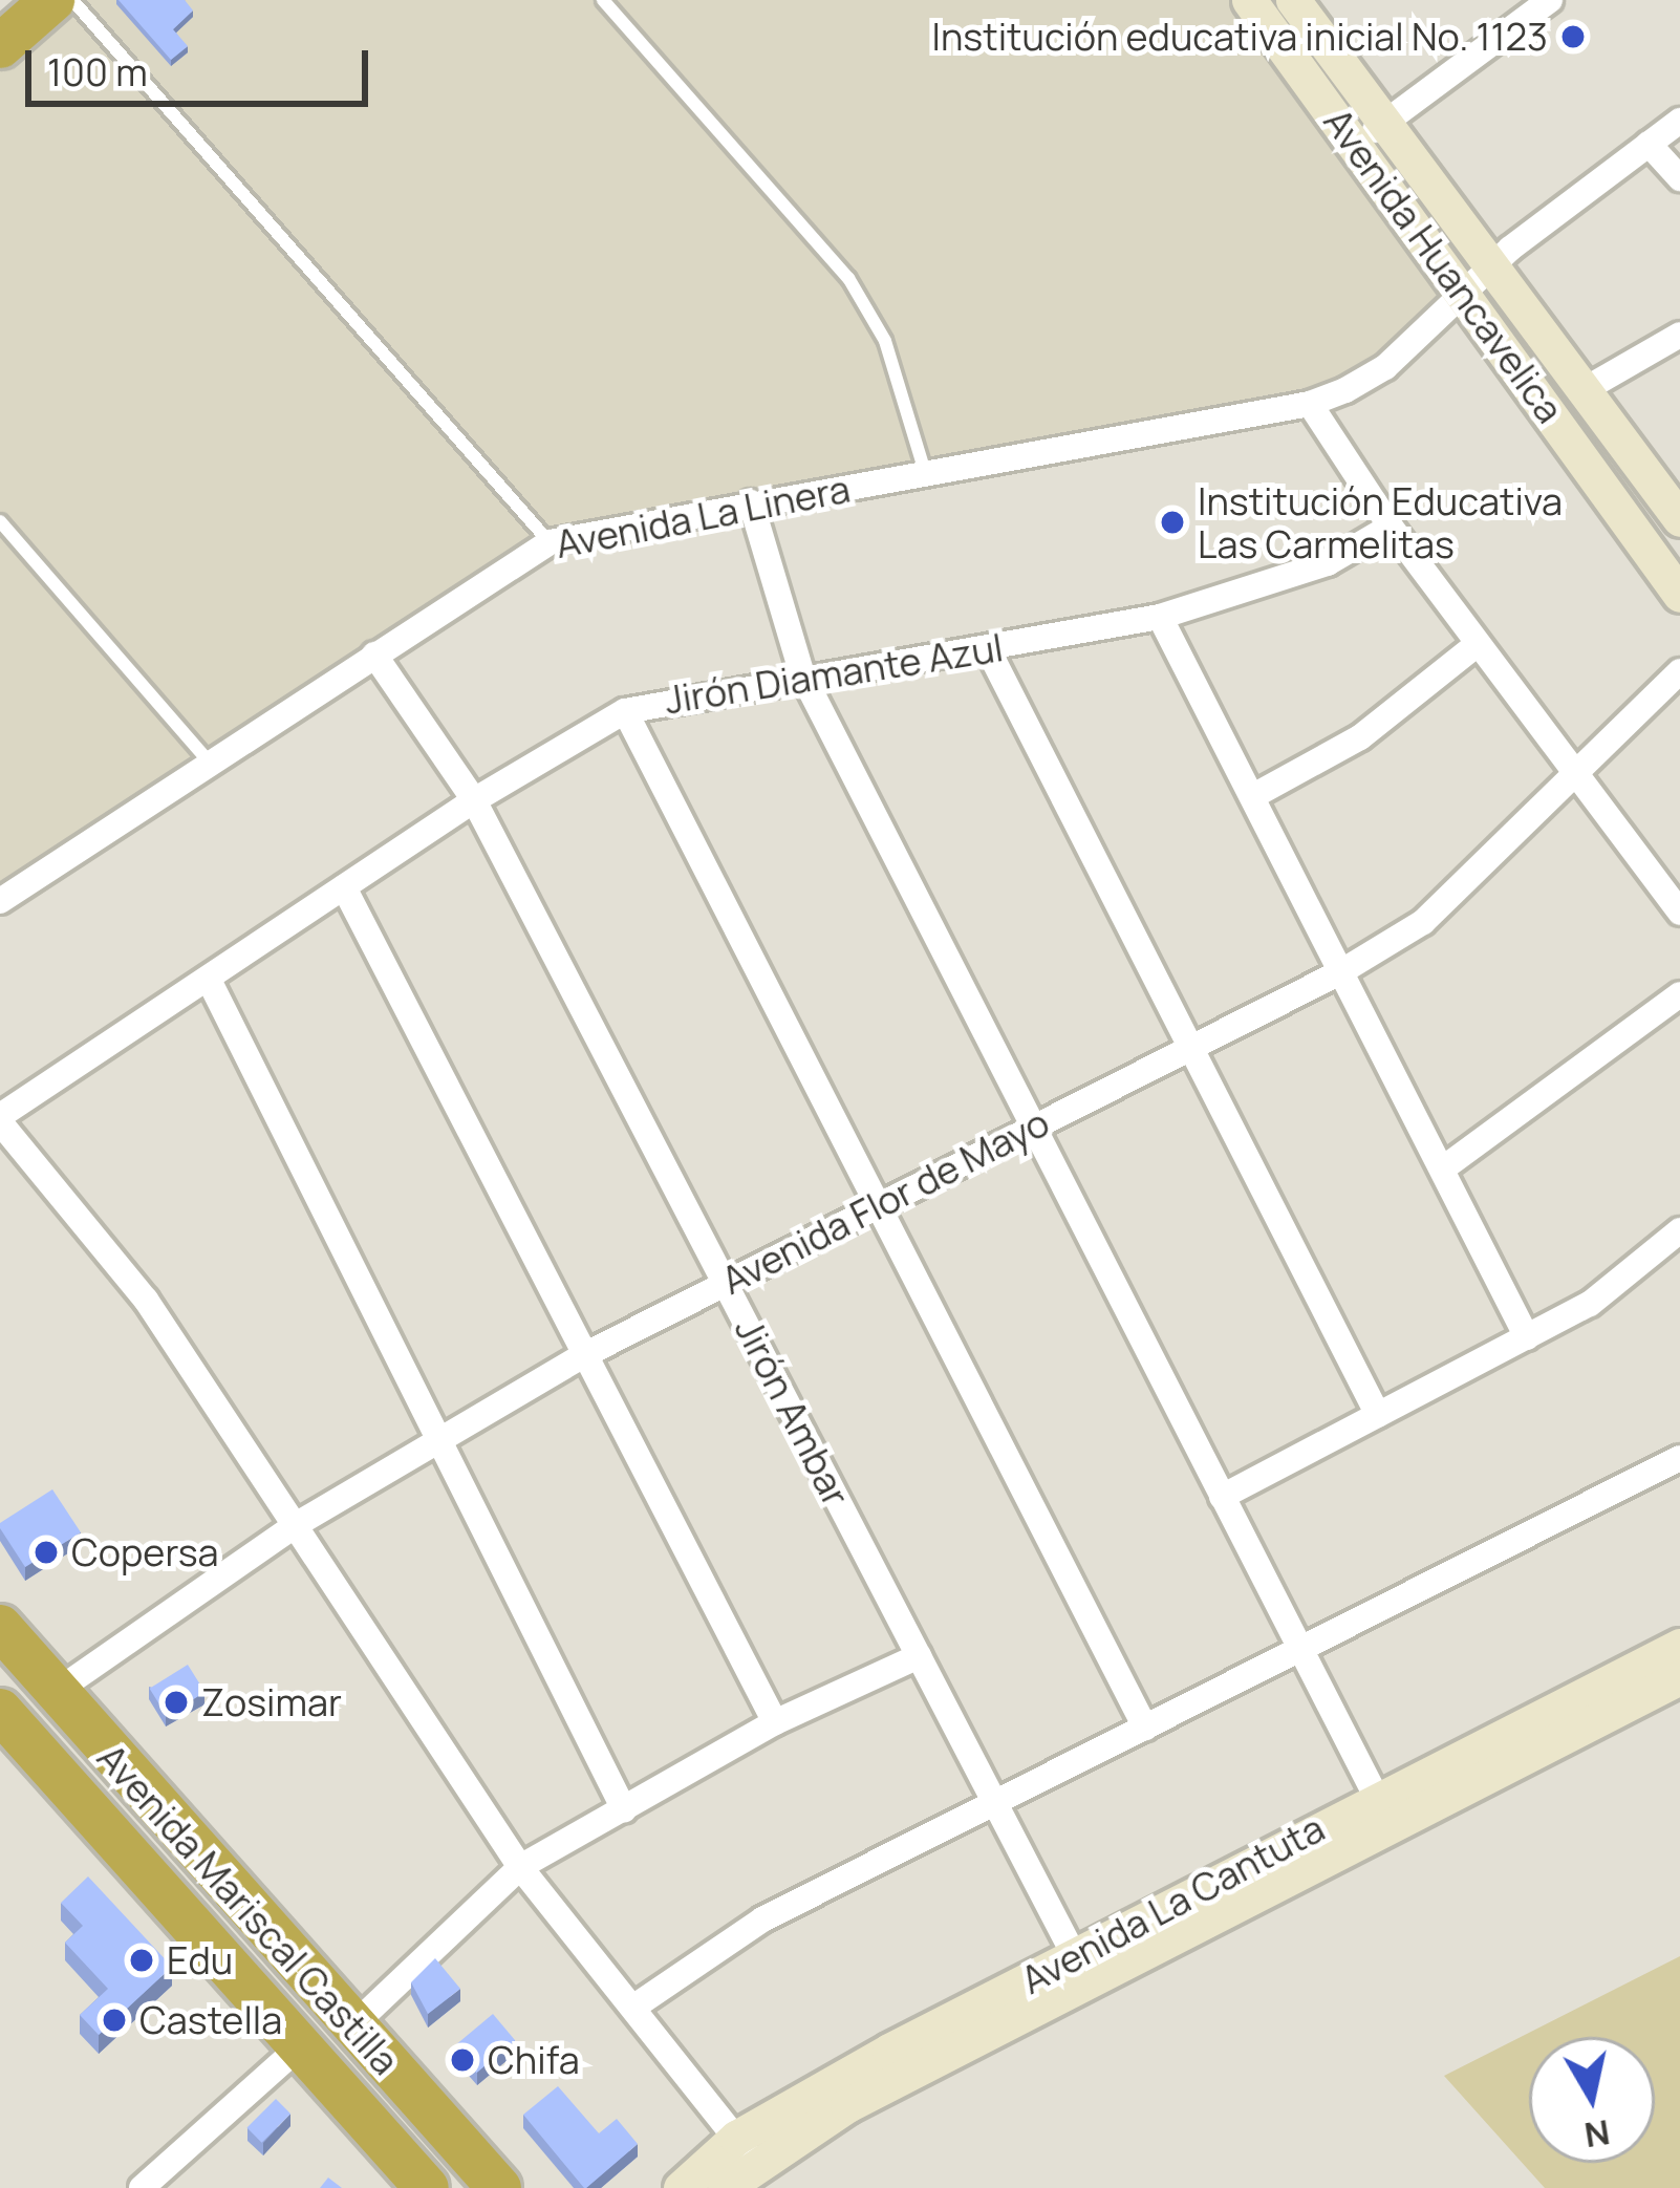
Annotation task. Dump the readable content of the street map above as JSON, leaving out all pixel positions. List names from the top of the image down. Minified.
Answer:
{"streets":{"highway":["Avenida Mariscal Castilla"],"main road":["Avenida Huancavelica","Avenida La Cantuta"],"street":["Avenida La Linera","Jirón Diamante Azul","Avenida Flor de Mayo","Jirón Ambar"]},"crossings":[["Avenida Huancavelica","Avenida La Linera"],["Avenida La Linera","Jirón Ambar"],["Jirón Diamante Azul","Jirón Ambar"],["Avenida Flor de Mayo","Jirón Ambar"],["Avenida Flor de Mayo","Avenida Mariscal Castilla"],["Jirón Ambar","Avenida La Cantuta"]],"places":["Institución educativa inicial No. 1123","Institución Educativa Las Carmelitas","Copersa","Zosimar","Edu","Castella","Chifa"],"scale_bar":"100 m","north":"bottom"}
